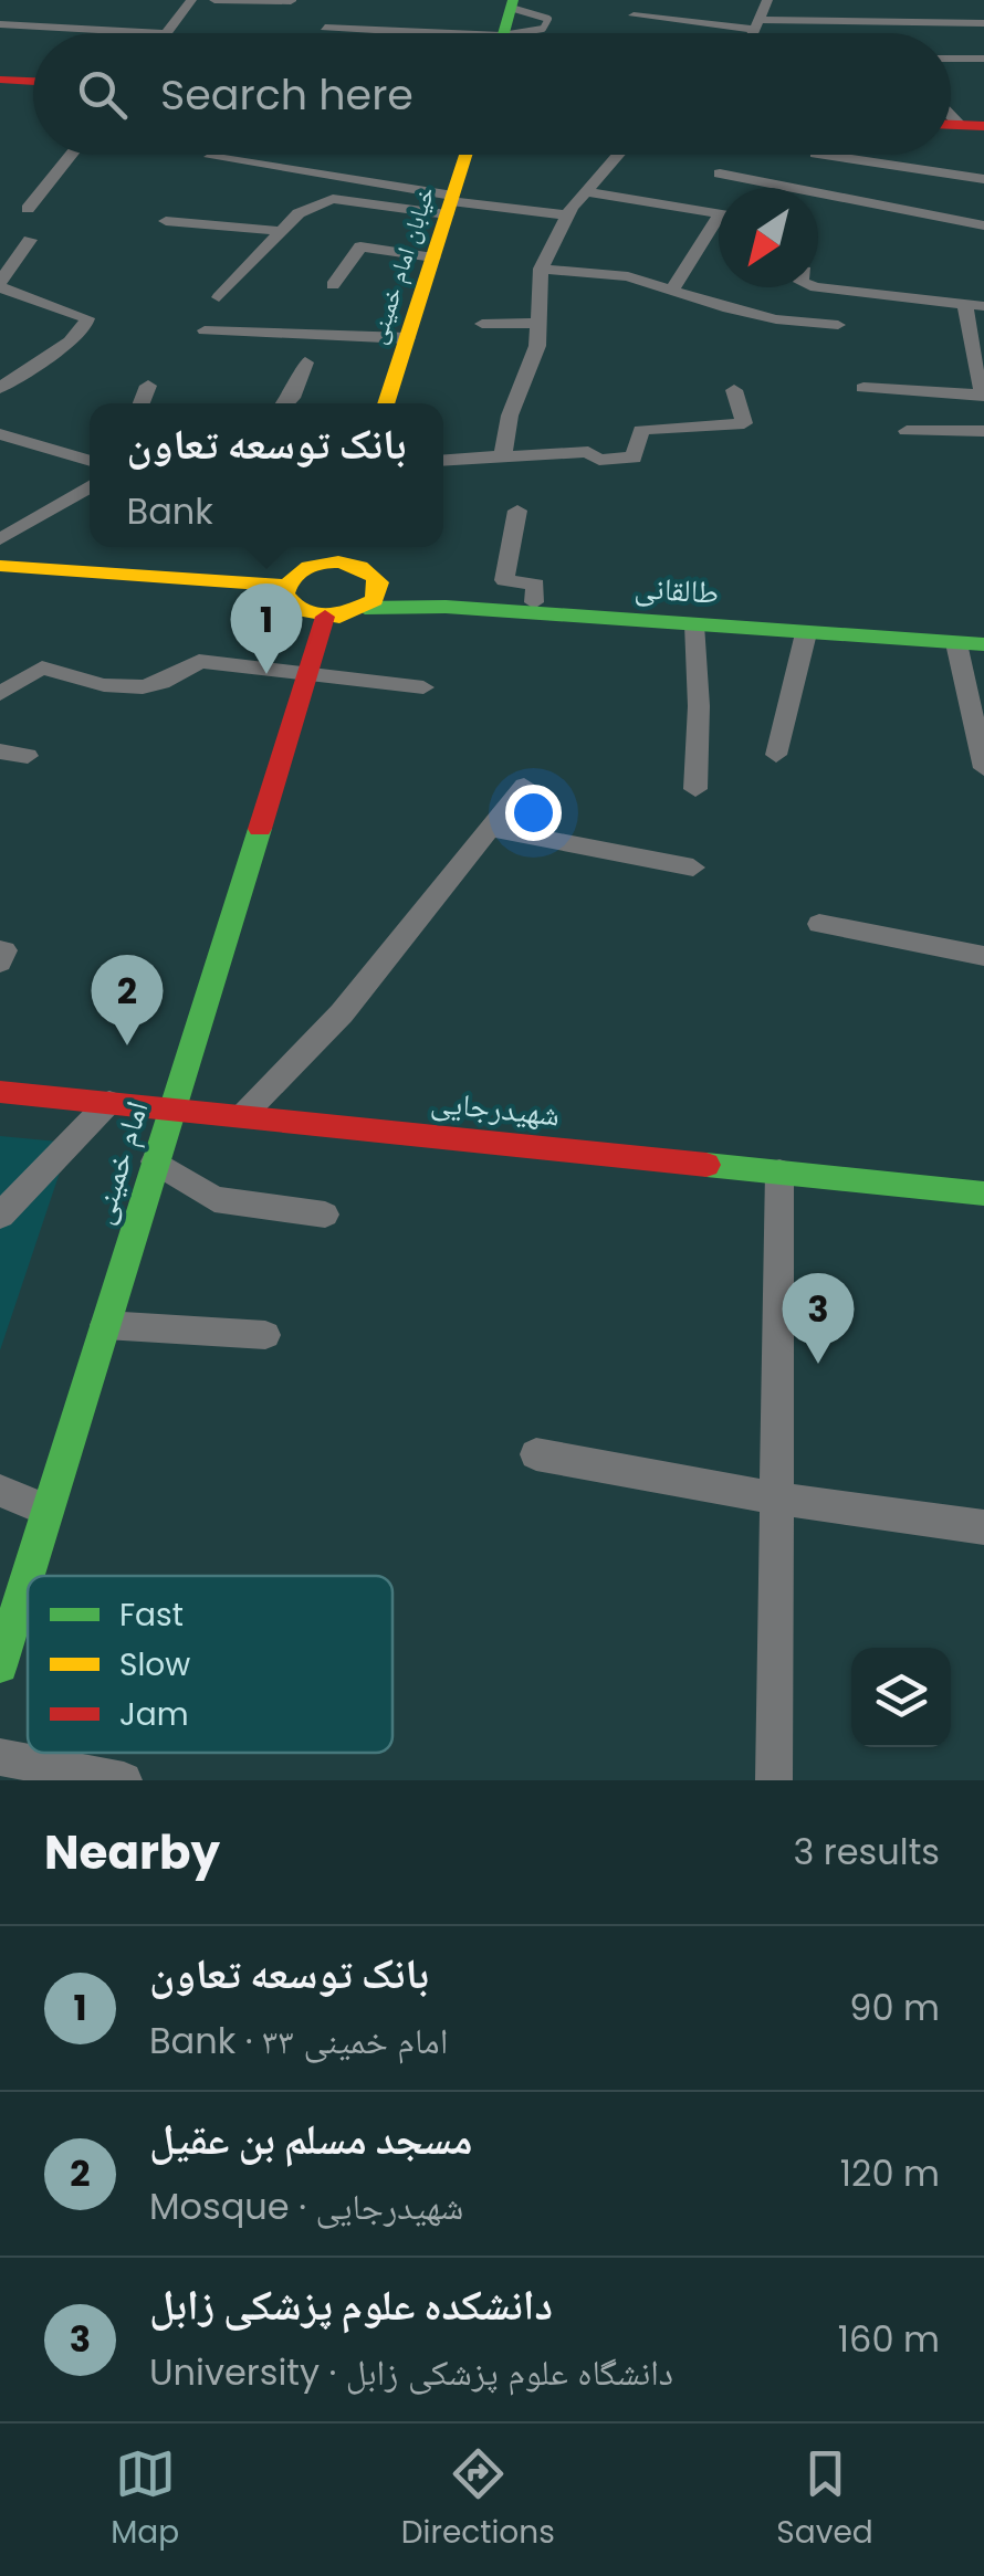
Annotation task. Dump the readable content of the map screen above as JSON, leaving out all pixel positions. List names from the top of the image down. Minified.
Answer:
{"streets":{"main road":["خیابان امام خمینی","طالقانی","شهیدرجایی","امام خمینی"]},"crossings":[["طالقانی","امام خمینی"],["شهیدرجایی","امام خمینی"]],"legend":["Fast","Slow","Jam"],"north":"bottom left","page":{"search":"Search here","popup":["بانک توسعه تعاون","Bank"],"pins":["1","2","3"],"heading":["Nearby","3 results"],"list":[{"mark":"1","name":"بانک توسعه تعاون","note":"Bank · امام خمینی ۳۳","value":"90 m"},{"mark":"2","name":"مسجد مسلم بن عقیل","note":"Mosque · شهیدرجایی","value":"120 m"},{"mark":"3","name":"دانشکده علوم پزشکی زابل","note":"University · دانشگاه علوم پزشکی زابل","value":"160 m"}],"nav":["Map","Directions","Saved"]}}
